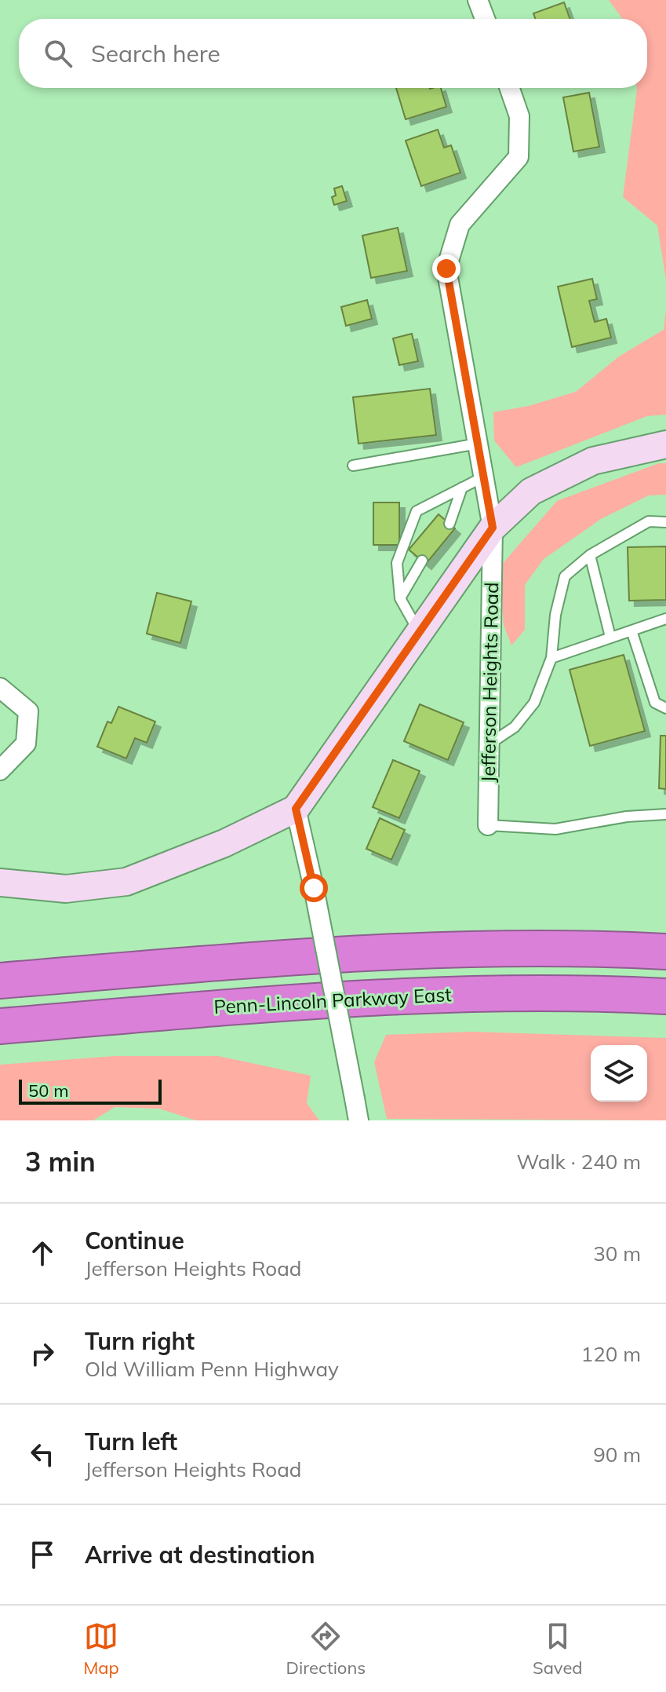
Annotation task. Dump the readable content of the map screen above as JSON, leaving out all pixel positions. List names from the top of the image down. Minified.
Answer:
{"streets":{"highway":["Penn-Lincoln Parkway East"],"street":["Jefferson Heights Road"]},"scale_bar":"50 m","page":{"search":"Search here","scale":"50 m","heading":["3 min","Walk · 240 m"],"list":[["Continue","Jefferson Heights Road","30 m"],["Turn right","Old William Penn Highway","120 m"],["Turn left","Jefferson Heights Road","90 m"],"Arrive at destination"],"nav":["Map","Directions","Saved"]}}
